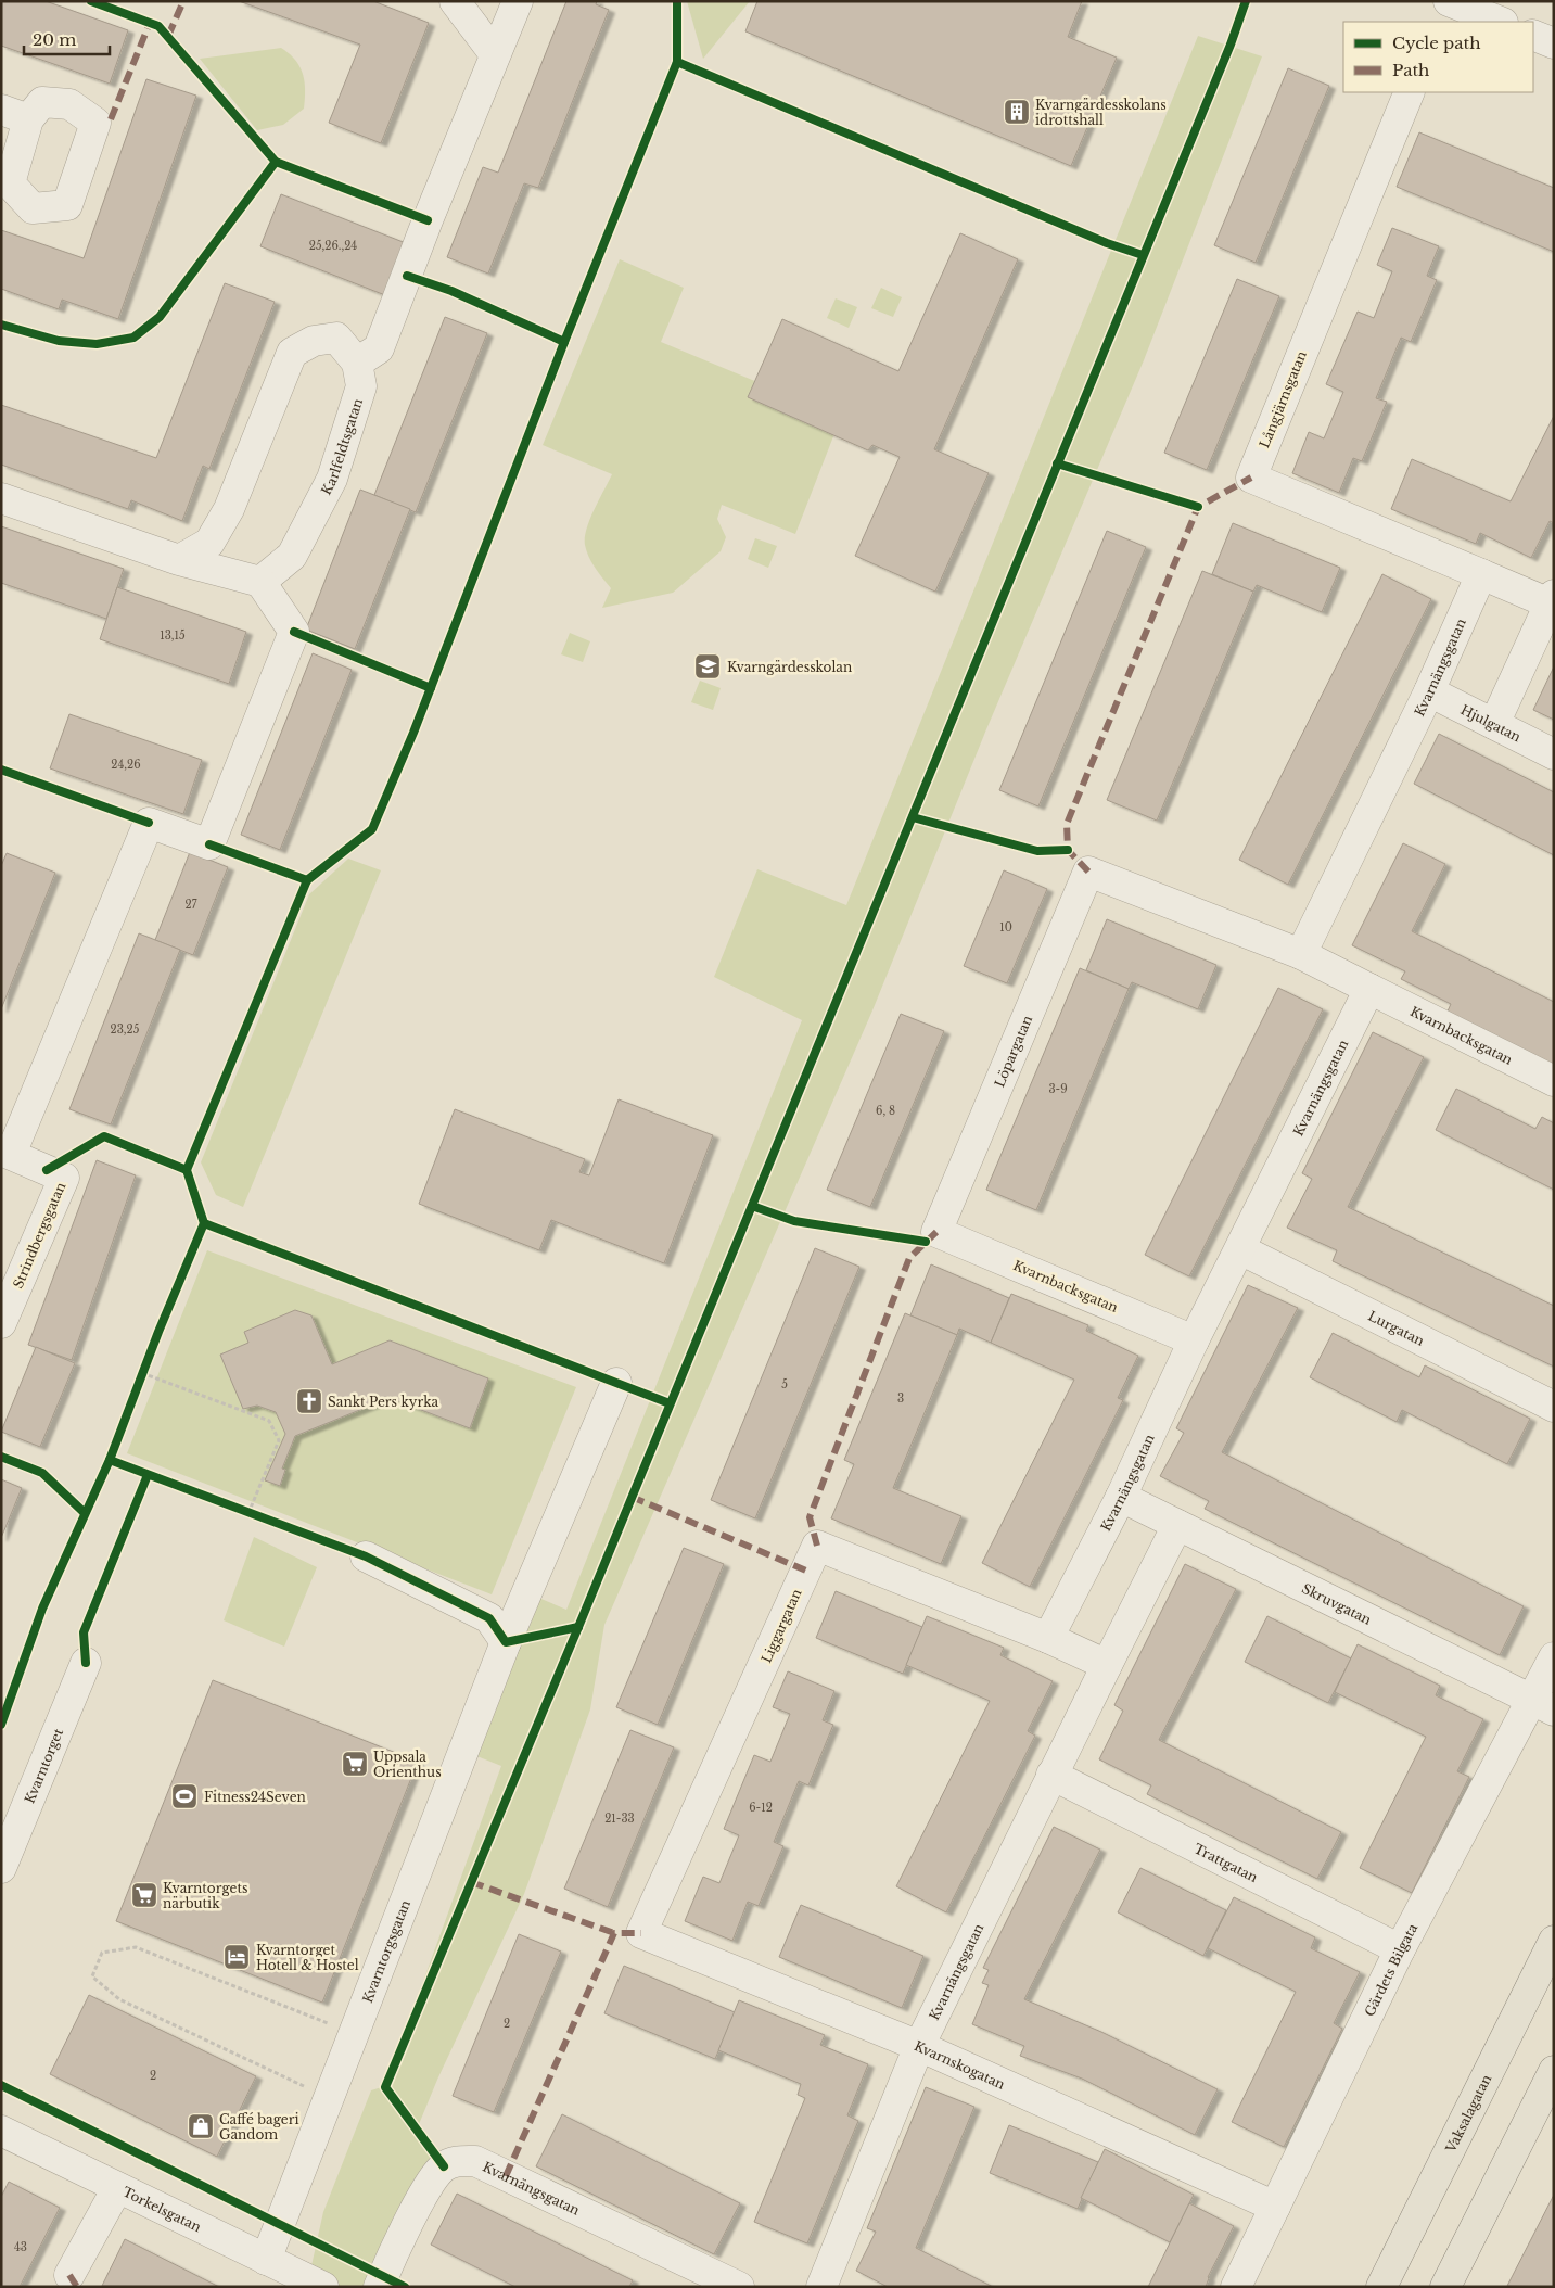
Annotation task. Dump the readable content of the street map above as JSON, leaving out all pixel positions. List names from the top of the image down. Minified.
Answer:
{"streets":{"main road":["Vaksalagatan"],"street":["Långjärnsgatan","Karlfeldtsgatan","Kvarnängsgatan","Hjulgatan","Kvarnbacksgatan","Löpargatan","Strindbergsgatan","Lurgatan","Skruvgatan","Liggargatan","Kvarntorget","Trattgatan","Kvarntorgsgatan","Gärdets Bilgata","Kvarnskogatan","Torkelsgatan"]},"crossings":[["Långjärnsgatan","Kvarnängsgatan"],["Kvarnängsgatan","Hjulgatan"],["Kvarnängsgatan","Kvarnbacksgatan"],["Kvarnängsgatan","Löpargatan"],["Kvarnängsgatan","Lurgatan"],["Kvarnängsgatan","Skruvgatan"],["Kvarnängsgatan","Liggargatan"],["Kvarnängsgatan","Trattgatan"],["Kvarnängsgatan","Kvarnskogatan"],["Kvarnbacksgatan","Löpargatan"],["Skruvgatan","Gärdets Bilgata"],["Liggargatan","Kvarnskogatan"],["Trattgatan","Gärdets Bilgata"],["Kvarntorgsgatan","Torkelsgatan"],["Gärdets Bilgata","Kvarnskogatan"]],"places":{"building":["Kvarngärdesskolans idrottshall"],"school or university":["Kvarngärdesskolan"],"church":["Sankt Pers kyrka"],"supermarket":["Uppsala Orienthus","Kvarntorgets närbutik"],"sports":["Fitness24Seven"],"hotel":["Kvarntorget Hotell & Hostel"],"shop":["Caffé bageri Gandom"]},"house_numbers":["25,26.,24","13,15","24,26","27","10","23,25","3-9","6, 8","5","3","6-12","21-33","2","2","43"],"legend":["Cycle path","Path"],"scale_bar":"20 m"}
